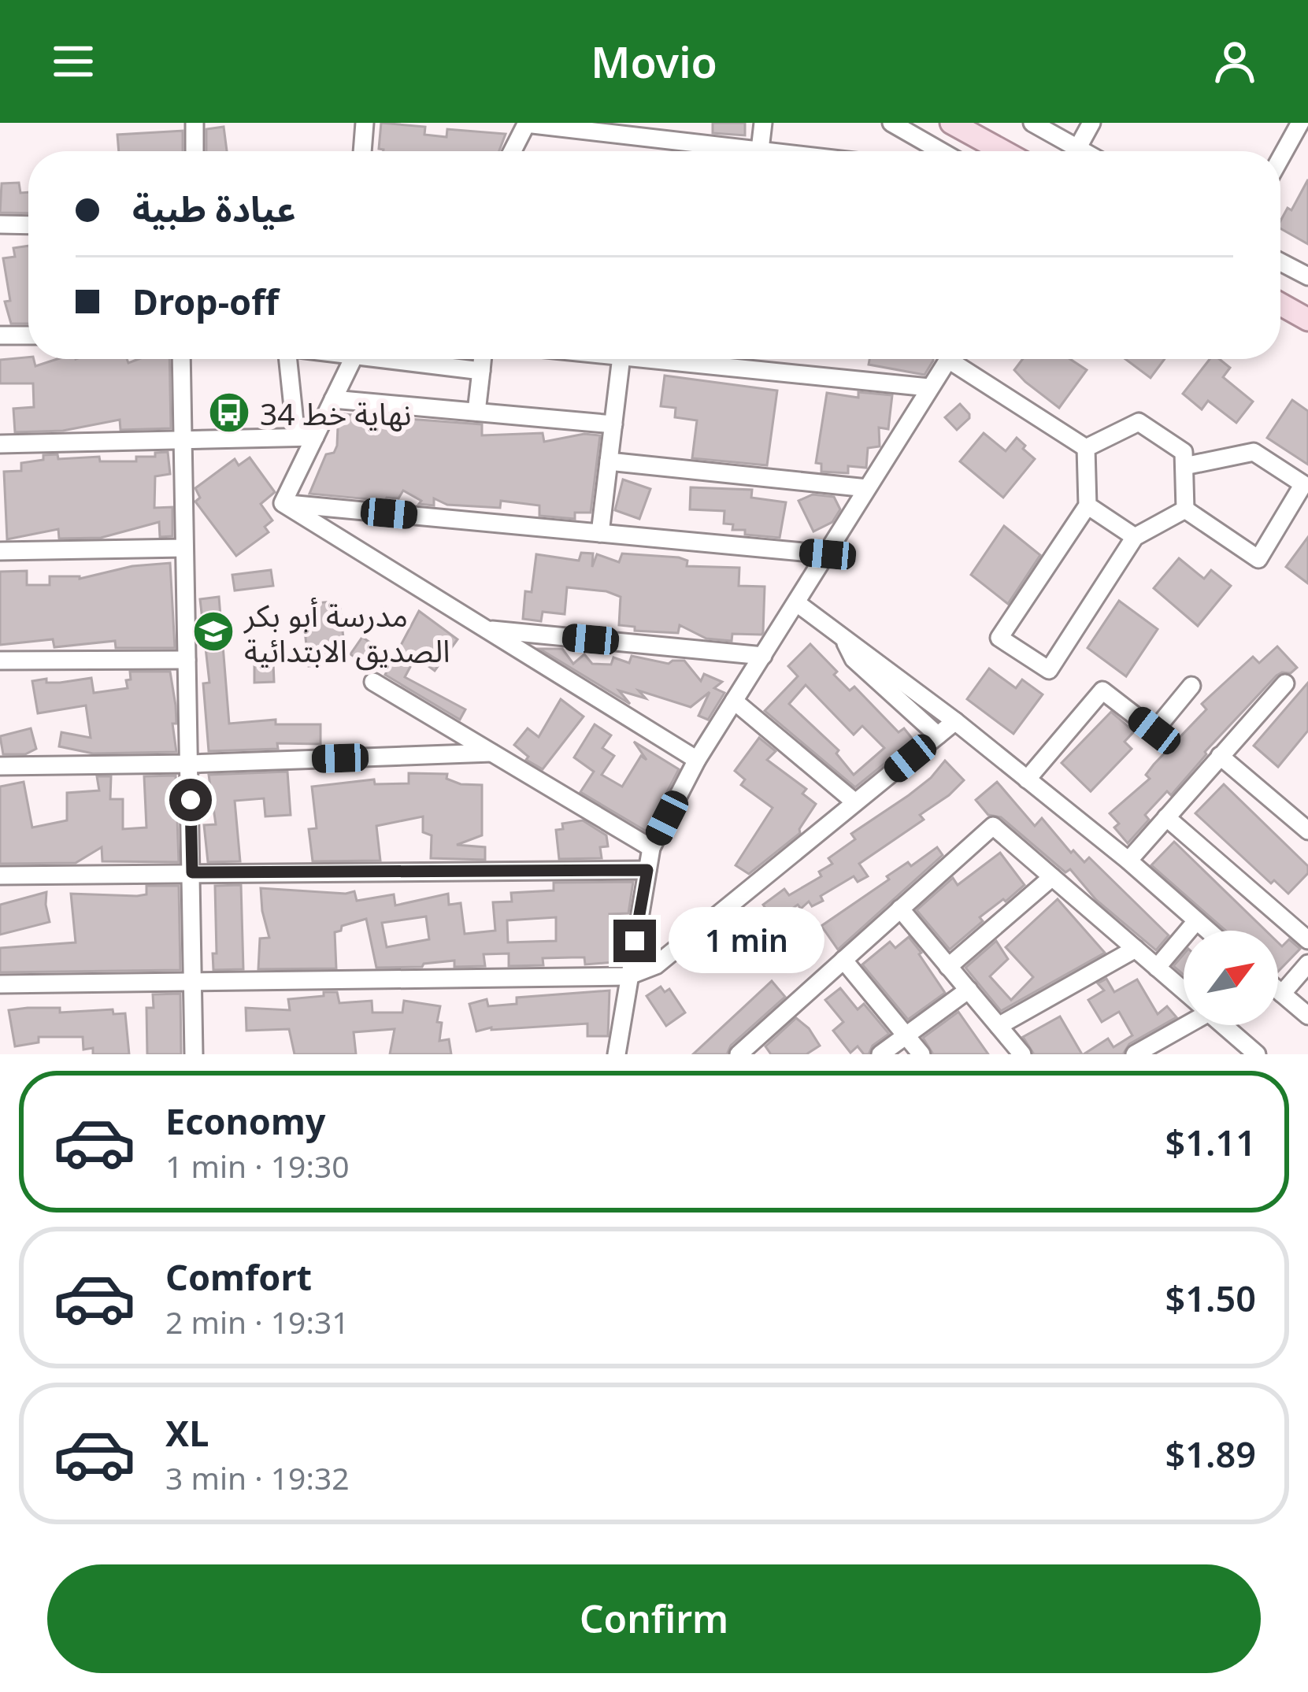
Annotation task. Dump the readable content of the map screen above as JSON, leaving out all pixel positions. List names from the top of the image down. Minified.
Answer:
{"places":{"bus stop":["نهاية خط 34"],"school or university":["مدرسة أبو بكر الصديق الابتدائية"]},"north":"top right","page":{"header":"Movio","banner":["عيادة طبية","Drop-off"],"bubble":"1 min","list":[{"name":"Economy","note":"1 min · 19:30","value":"$1.11"},{"name":"Comfort","note":"2 min · 19:31","value":"$1.50"},{"name":"XL","note":"3 min · 19:32","value":"$1.89"}],"buttons":"Confirm"}}
